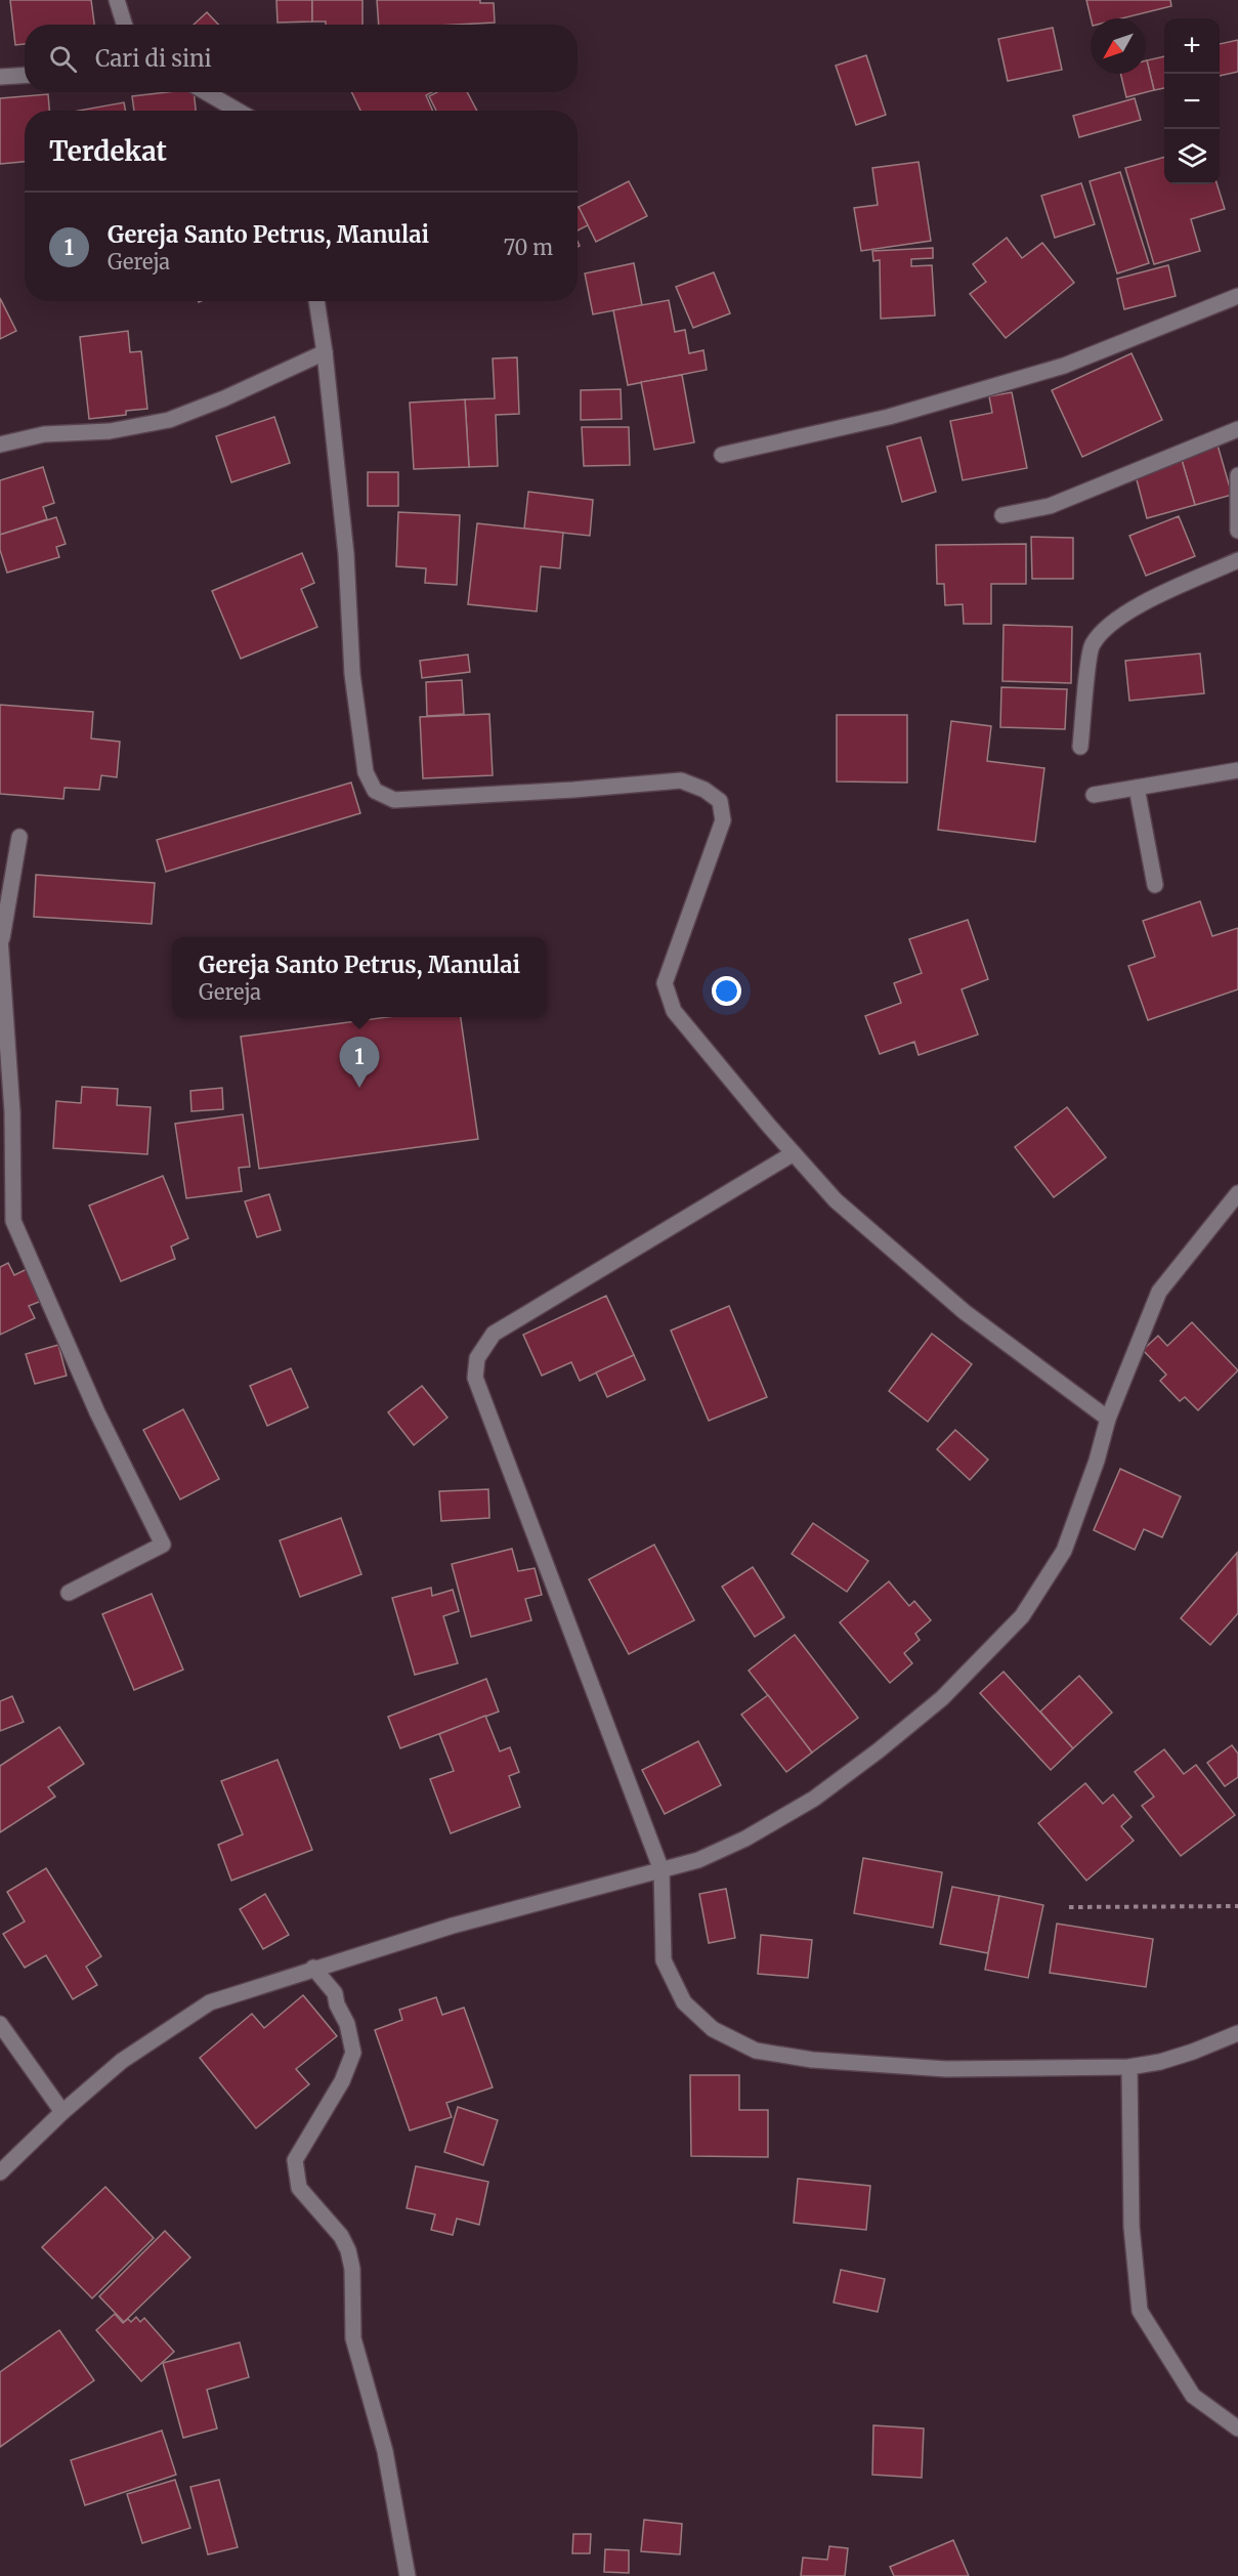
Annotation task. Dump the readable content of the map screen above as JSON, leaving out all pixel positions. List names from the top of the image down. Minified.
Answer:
{"north":"bottom left","page":{"map_buttons":["+","−"],"search":"Cari di sini","heading":"Terdekat","list":[{"mark":"1","name":"Gereja Santo Petrus, Manulai","note":"Gereja","value":"70 m"}],"popup":["Gereja Santo Petrus, Manulai","Gereja"],"pins":"1"}}
